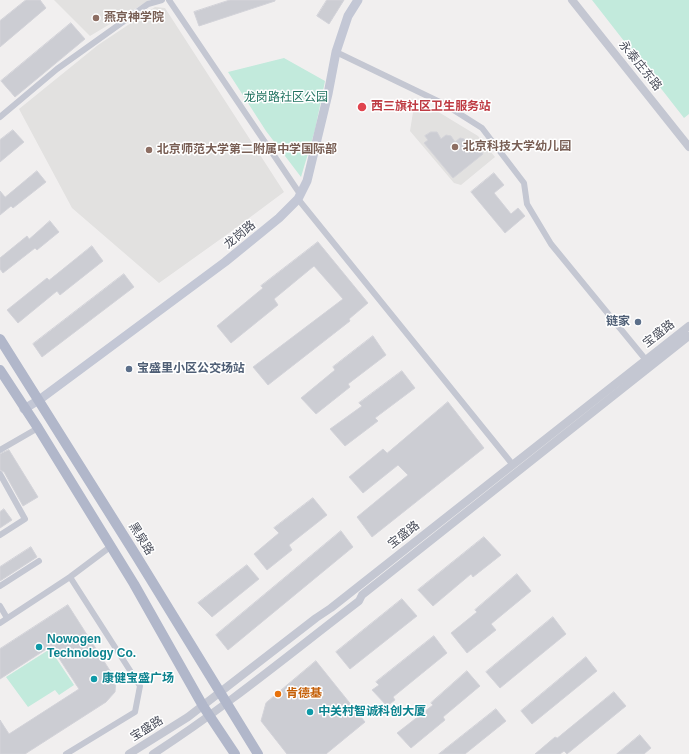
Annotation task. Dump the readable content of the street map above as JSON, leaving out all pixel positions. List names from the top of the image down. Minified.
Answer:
{"streets":{"main road":["龙岗路","黑泉路"],"street":["永泰庄东路","宝盛路"]},"crossings":[["龙岗路","黑泉路"],["宝盛路","黑泉路"]],"parks":["龙岗路社区公园"],"places":["燕京神学院","西三旗社区卫生服务站","北京科技大学幼儿园","北京师范大学第二附属中学国际部","链家","宝盛里小区公交场站","Nowogen Technology Co.","康健宝盛广场","肯德基","中关村智诚科创大厦"]}
